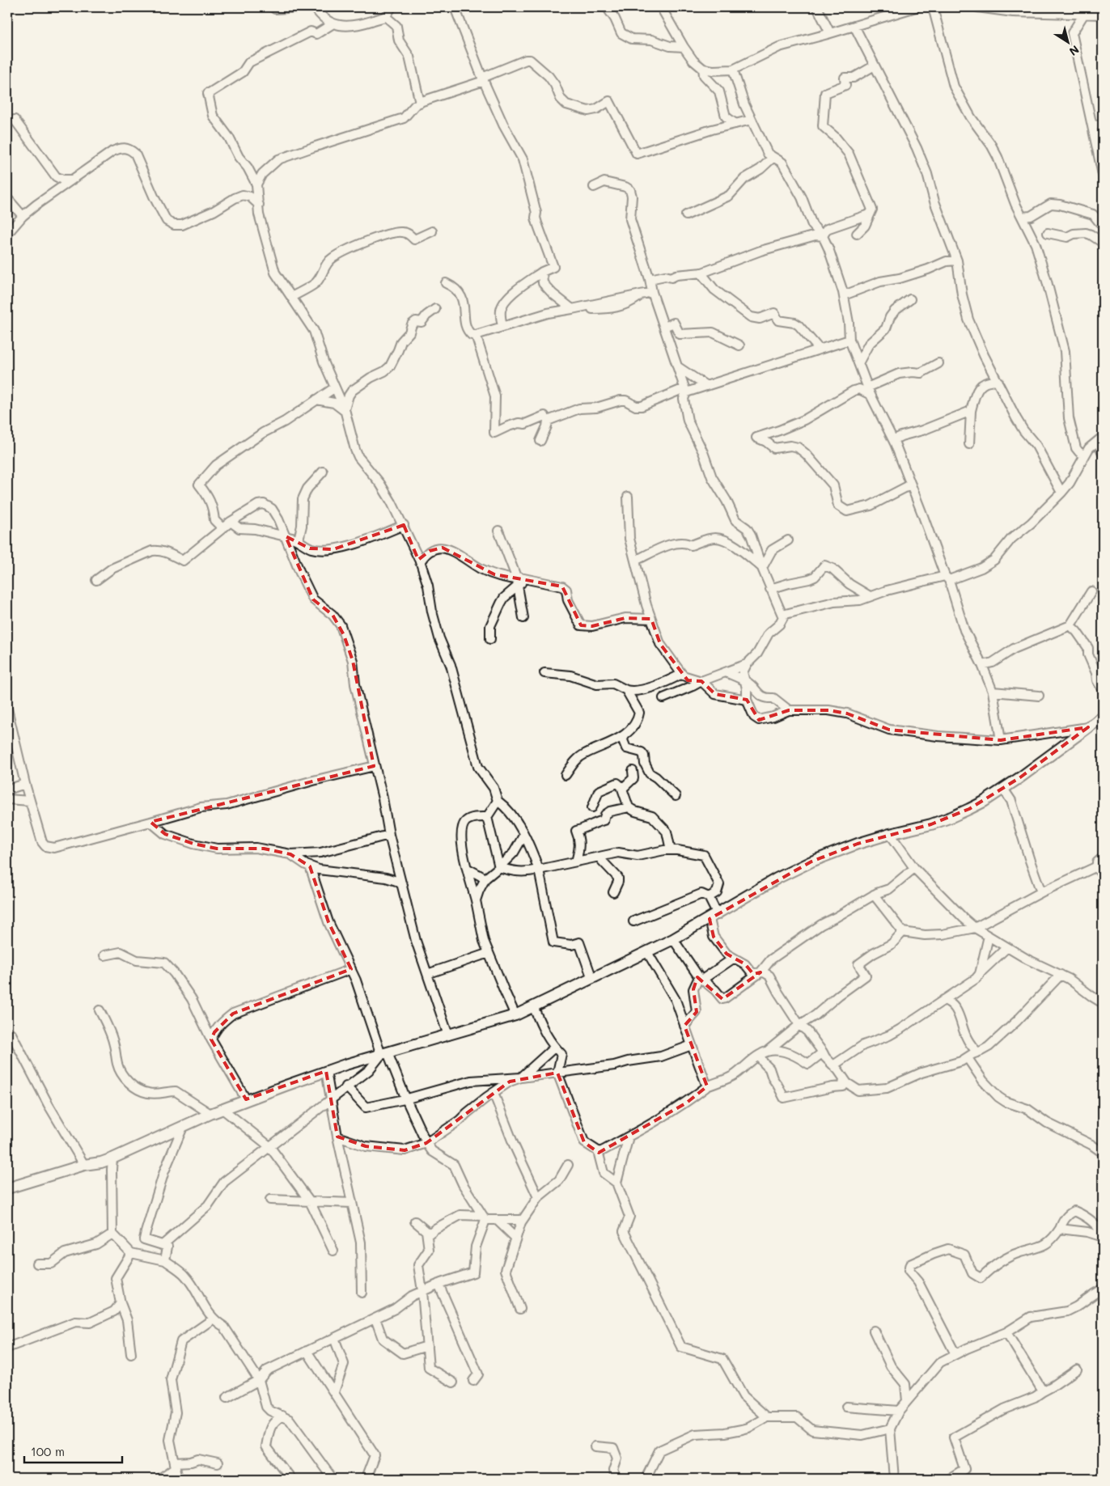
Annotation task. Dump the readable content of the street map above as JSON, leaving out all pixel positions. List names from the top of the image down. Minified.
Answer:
{"scale_bar":"100 m","north":"bottom right"}
